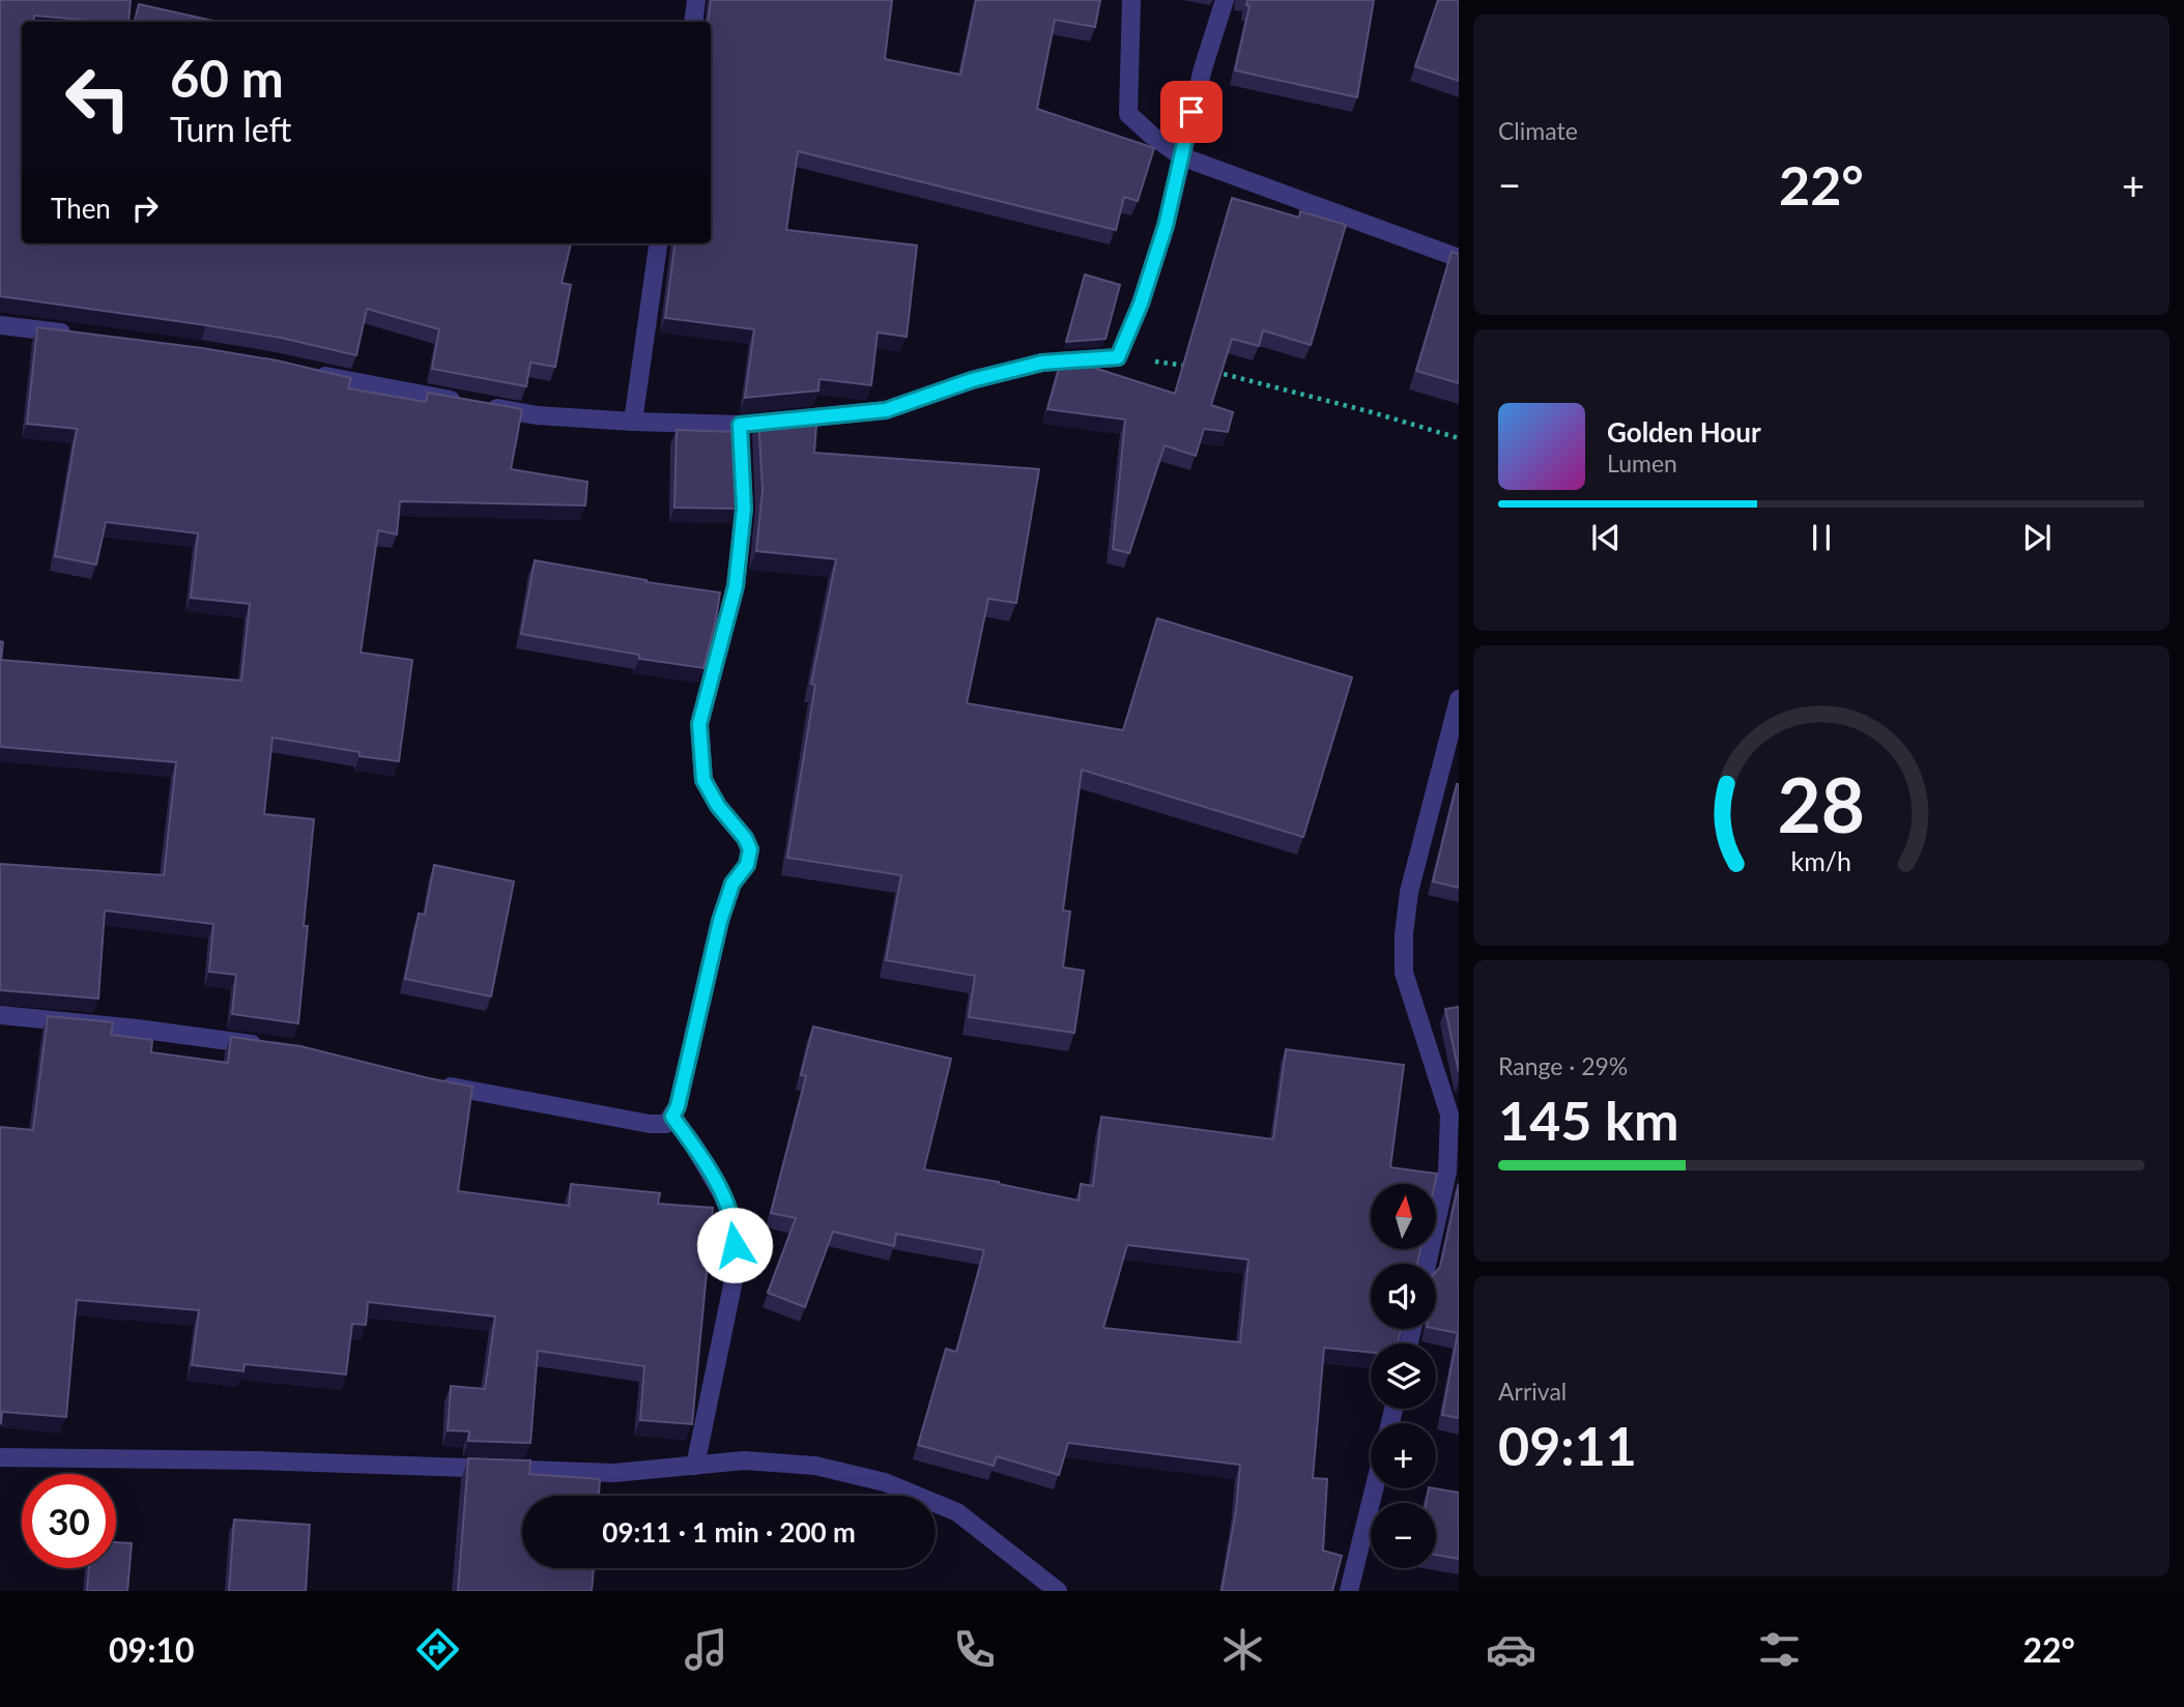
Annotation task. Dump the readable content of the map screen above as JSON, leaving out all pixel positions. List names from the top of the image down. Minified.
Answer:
{"north":"top","page":{"tile":["Climate",["Range · 29%","145 km"],["Arrival","09:11"]],"turn":["60 m","Turn left"],"heat":["−","22°","+"],"then":"Then","song":["Golden Hour","Lumen"],"map_buttons":["+","−"],"limit":"30","trip":"09:11 · 1 min · 200 m","tabs":["09:10","22°"],"gauge":["28","km/h"]}}
